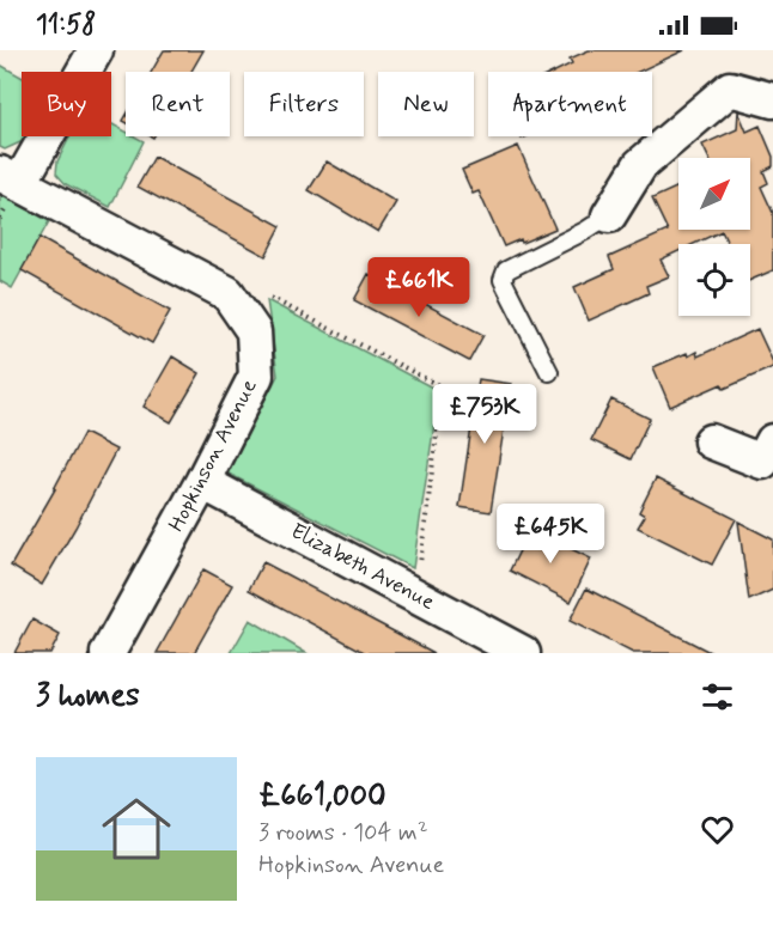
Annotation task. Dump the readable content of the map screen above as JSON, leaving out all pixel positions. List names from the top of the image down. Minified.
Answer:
{"streets":{"street":["Hopkinson Avenue","Elizabeth Avenue"]},"crossings":[["Hopkinson Avenue","Elizabeth Avenue"]],"north":"top right","page":{"status":"11:58","chip":["Buy","Rent","Filters","New","Apartment"],"price":["£661K","£753K","£645K"],"heading":"3 homes","list":[{"name":"£661,000","note":"3 rooms · 104 m² · Hopkinson Avenue"}]}}
